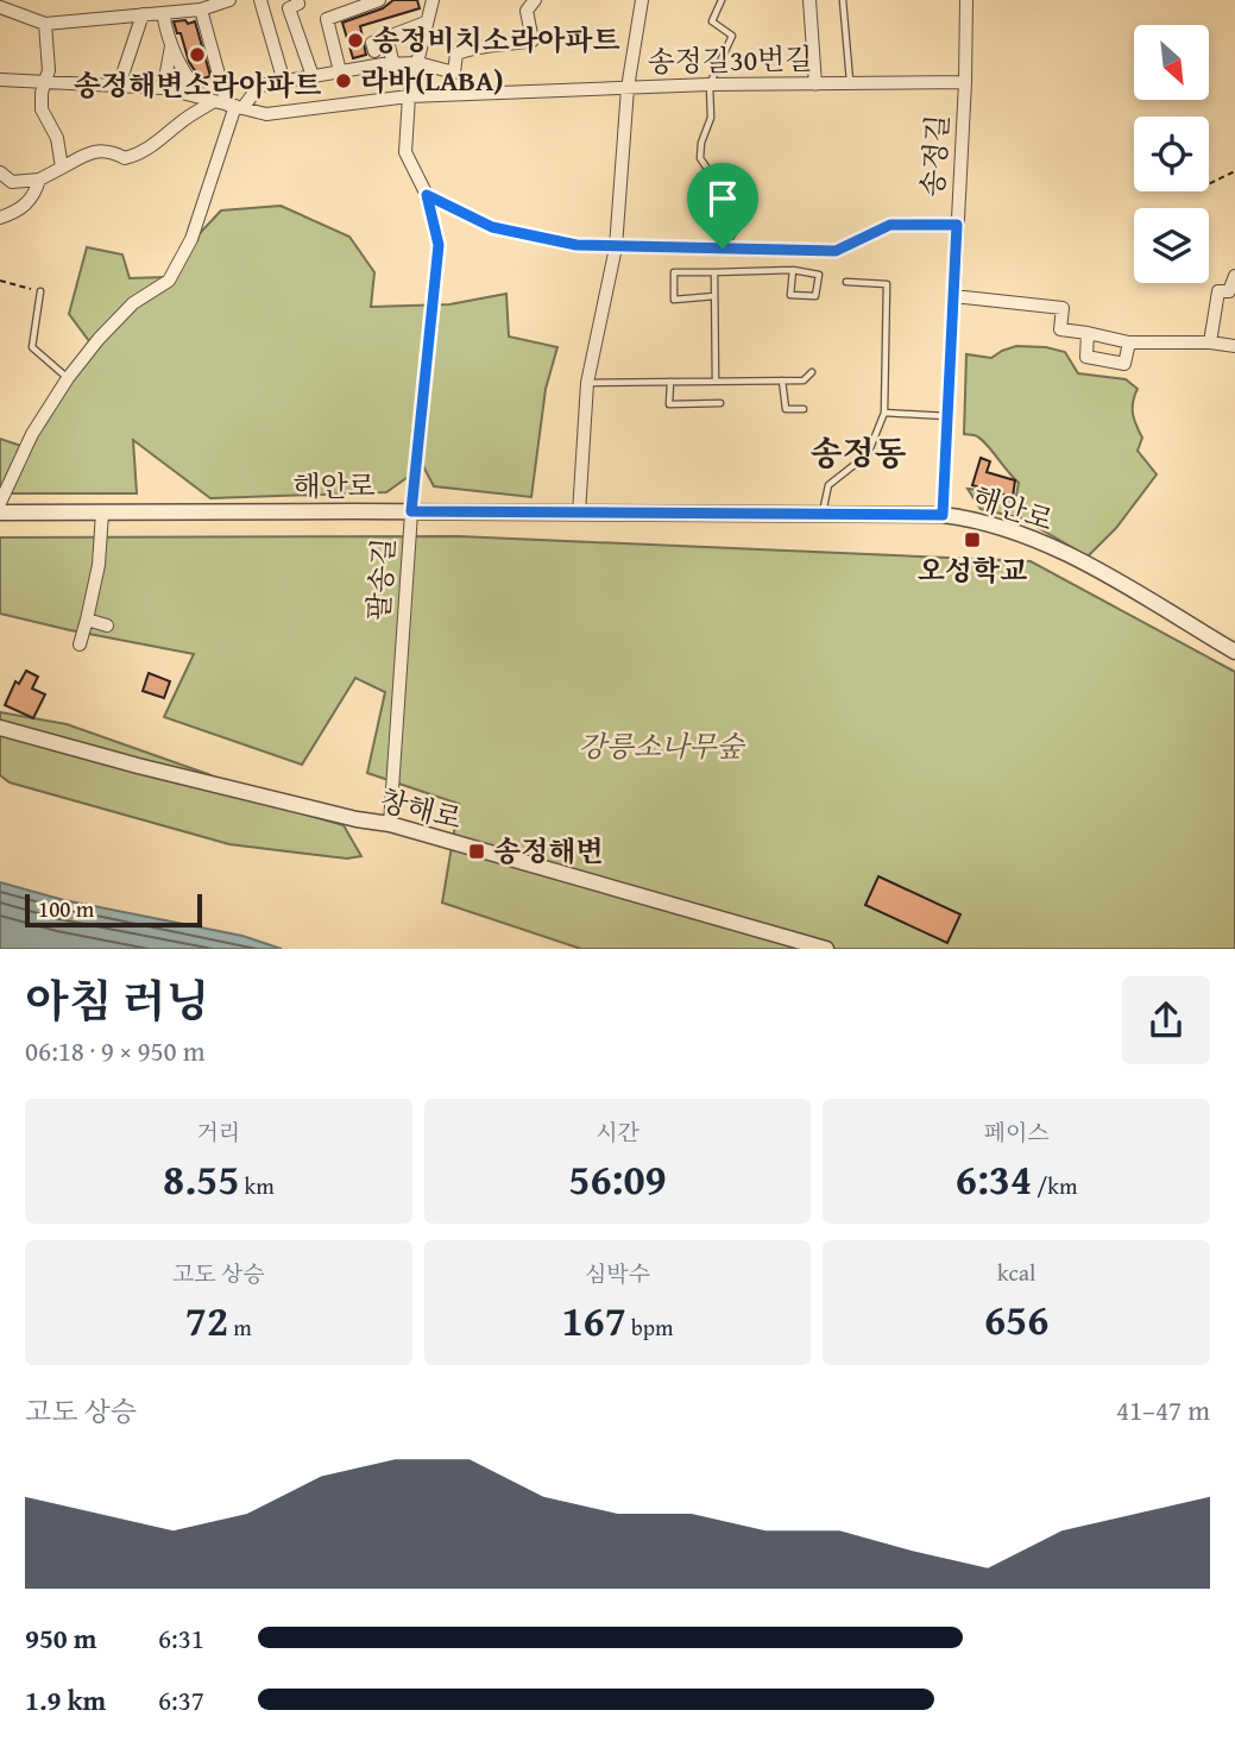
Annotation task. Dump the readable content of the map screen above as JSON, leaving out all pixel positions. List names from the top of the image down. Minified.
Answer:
{"streets":{"street":["송정길30번길","송정길","해안로","팔송길","창해로"]},"crossings":[["송정길30번길","송정길"],["송정길30번길","팔송길"],["송정길","해안로"],["해안로","팔송길"],["팔송길","창해로"]],"districts":["송정동"],"parks":["강릉소나무숲"],"places":{"other":["송정비치소라아파트","송정해변소라아파트","라바(LABA)"],"transit":["오성학교","송정해변"]},"scale_bar":"100 m","north":"bottom right","page":{"scale":"100 m","heading":["아침 러닝","06:18 · 9 × 950 m"],"stats":[["거리","8.55 km"],["시간","56:09"],["페이스","6:34 /km"],["고도 상승","72 m"],["심박수","167 bpm"],["kcal","656"]],"chart":["고도 상승","41–47 m"],"list":[{"name":"950 m","note":"6:31"},{"name":"1.9 km","note":"6:37"}]}}
